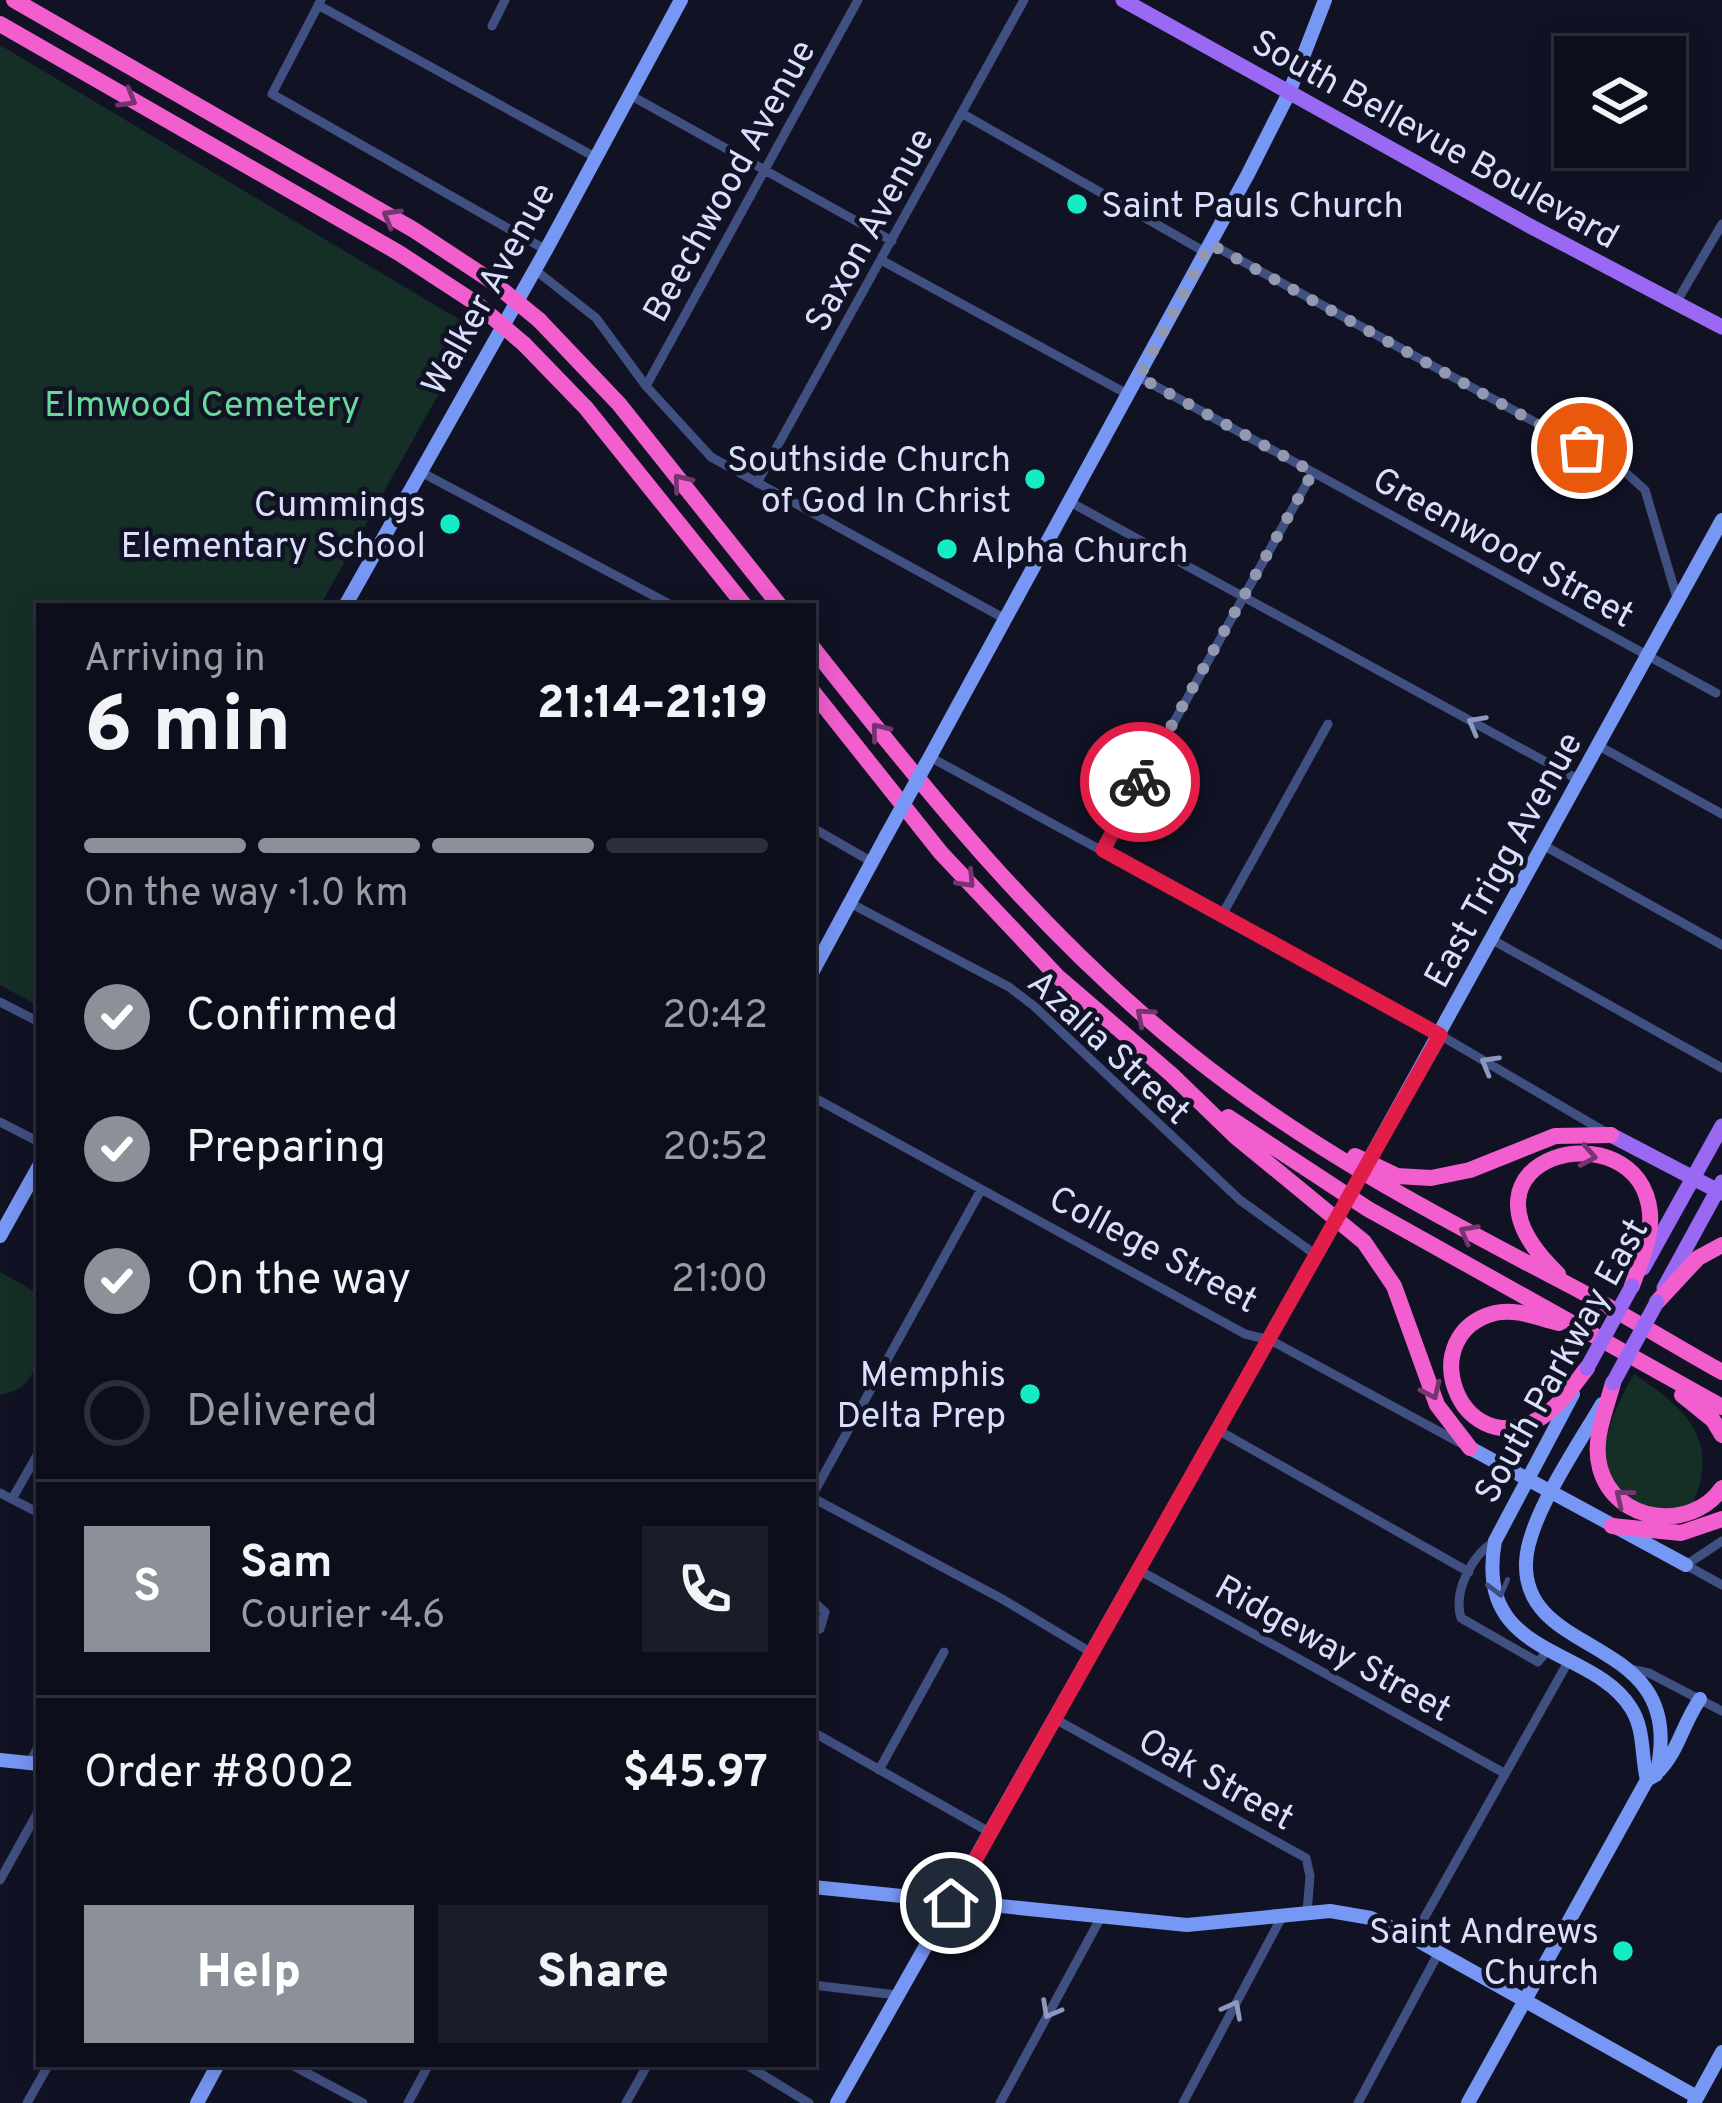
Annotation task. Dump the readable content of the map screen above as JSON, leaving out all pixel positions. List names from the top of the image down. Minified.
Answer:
{"streets":{"main road":["South Bellevue Boulevard","Walker Avenue","East Trigg Avenue","College Street","South Parkway East"],"street":["Beechwood Avenue","Saxon Avenue","Greenwood Street","Azalia Street","Ridgeway Street","Oak Street"]},"crossings":[["Greenwood Street","East Trigg Avenue"],["East Trigg Avenue","Azalia Street"],["East Trigg Avenue","College Street"],["East Trigg Avenue","Ridgeway Street"],["East Trigg Avenue","Oak Street"],["College Street","South Parkway East"]],"parks":["Elmwood Cemetery"],"places":["Saint Pauls Church","Southside Church of God In Christ","Cummings Elementary School","Alpha Church","Memphis Delta Prep","Saint Andrews Church"],"page":{"heading":["6 min","Arriving in","21:14–21:19"],"panel":["Sam","Courier · 4.6","Order #8002","$45.97"],"bar":"On the way · 1.0 km","list":[["Confirmed","20:42"],["Preparing","20:52"],["On the way","21:00"],"Delivered"],"round":"S","buttons":["Help","Share"]}}
